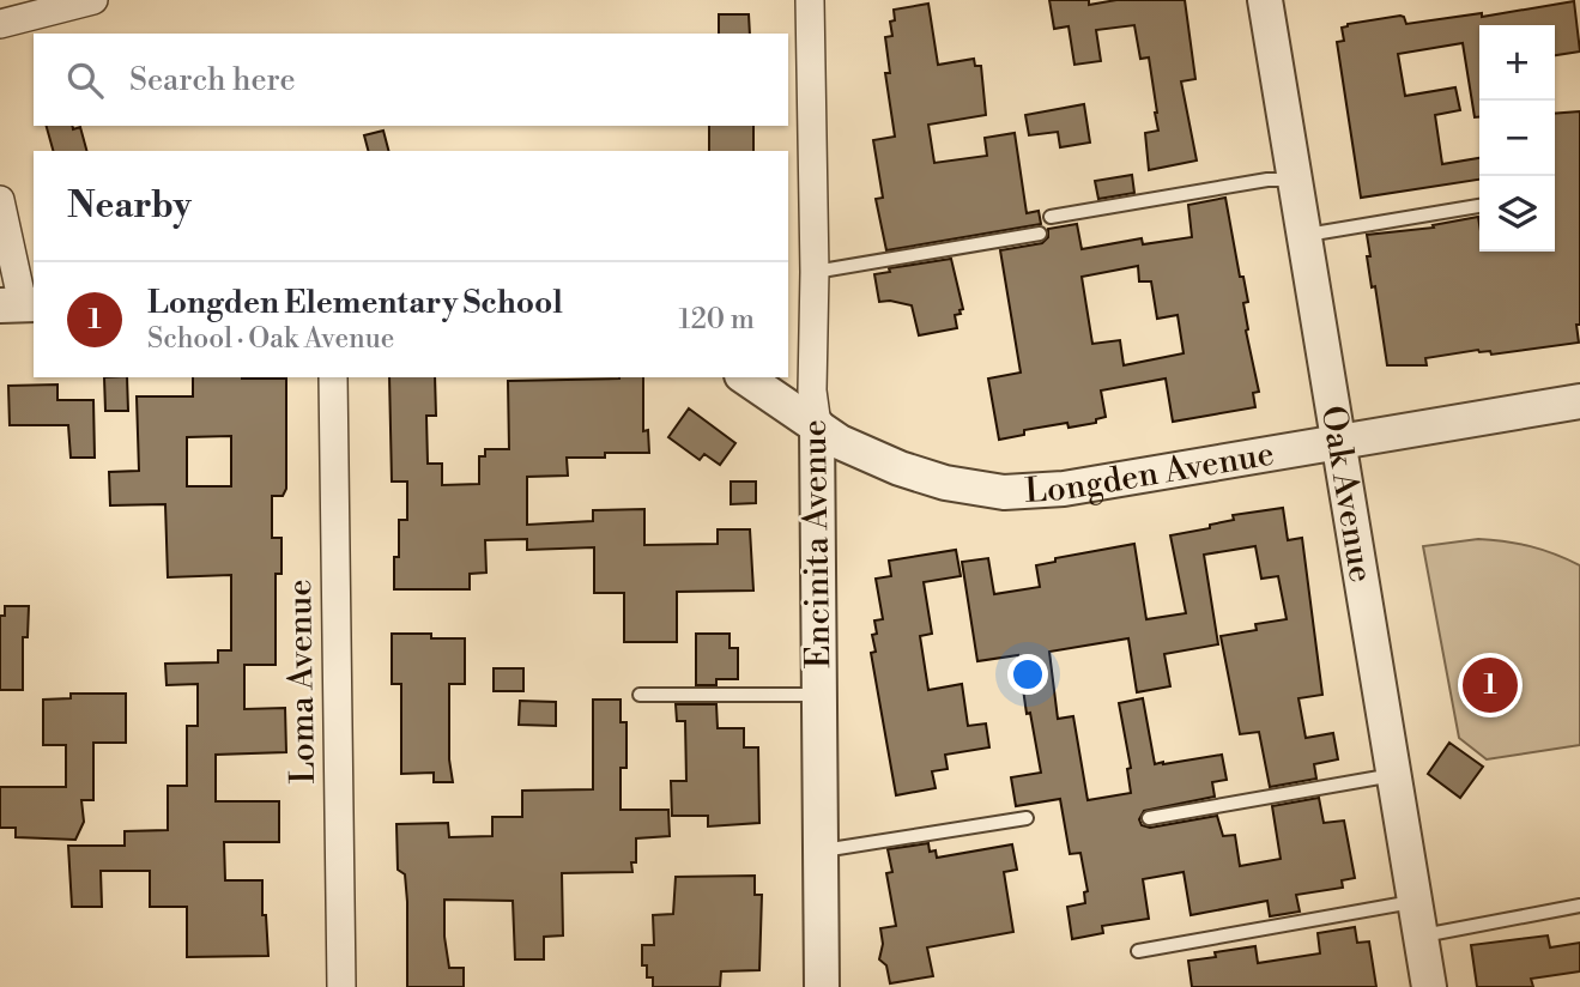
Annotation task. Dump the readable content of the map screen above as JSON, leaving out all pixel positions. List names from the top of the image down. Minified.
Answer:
{"streets":{"street":["Longden Avenue","Oak Avenue","Encinita Avenue","Loma Avenue"]},"crossings":[["Longden Avenue","Oak Avenue"],["Longden Avenue","Encinita Avenue"]],"page":{"map_buttons":["+","−"],"search":"Search here","heading":"Nearby","list":[{"mark":"1","name":"Longden Elementary School","note":"School · Oak Avenue","value":"120 m"}],"pins":"1"}}
